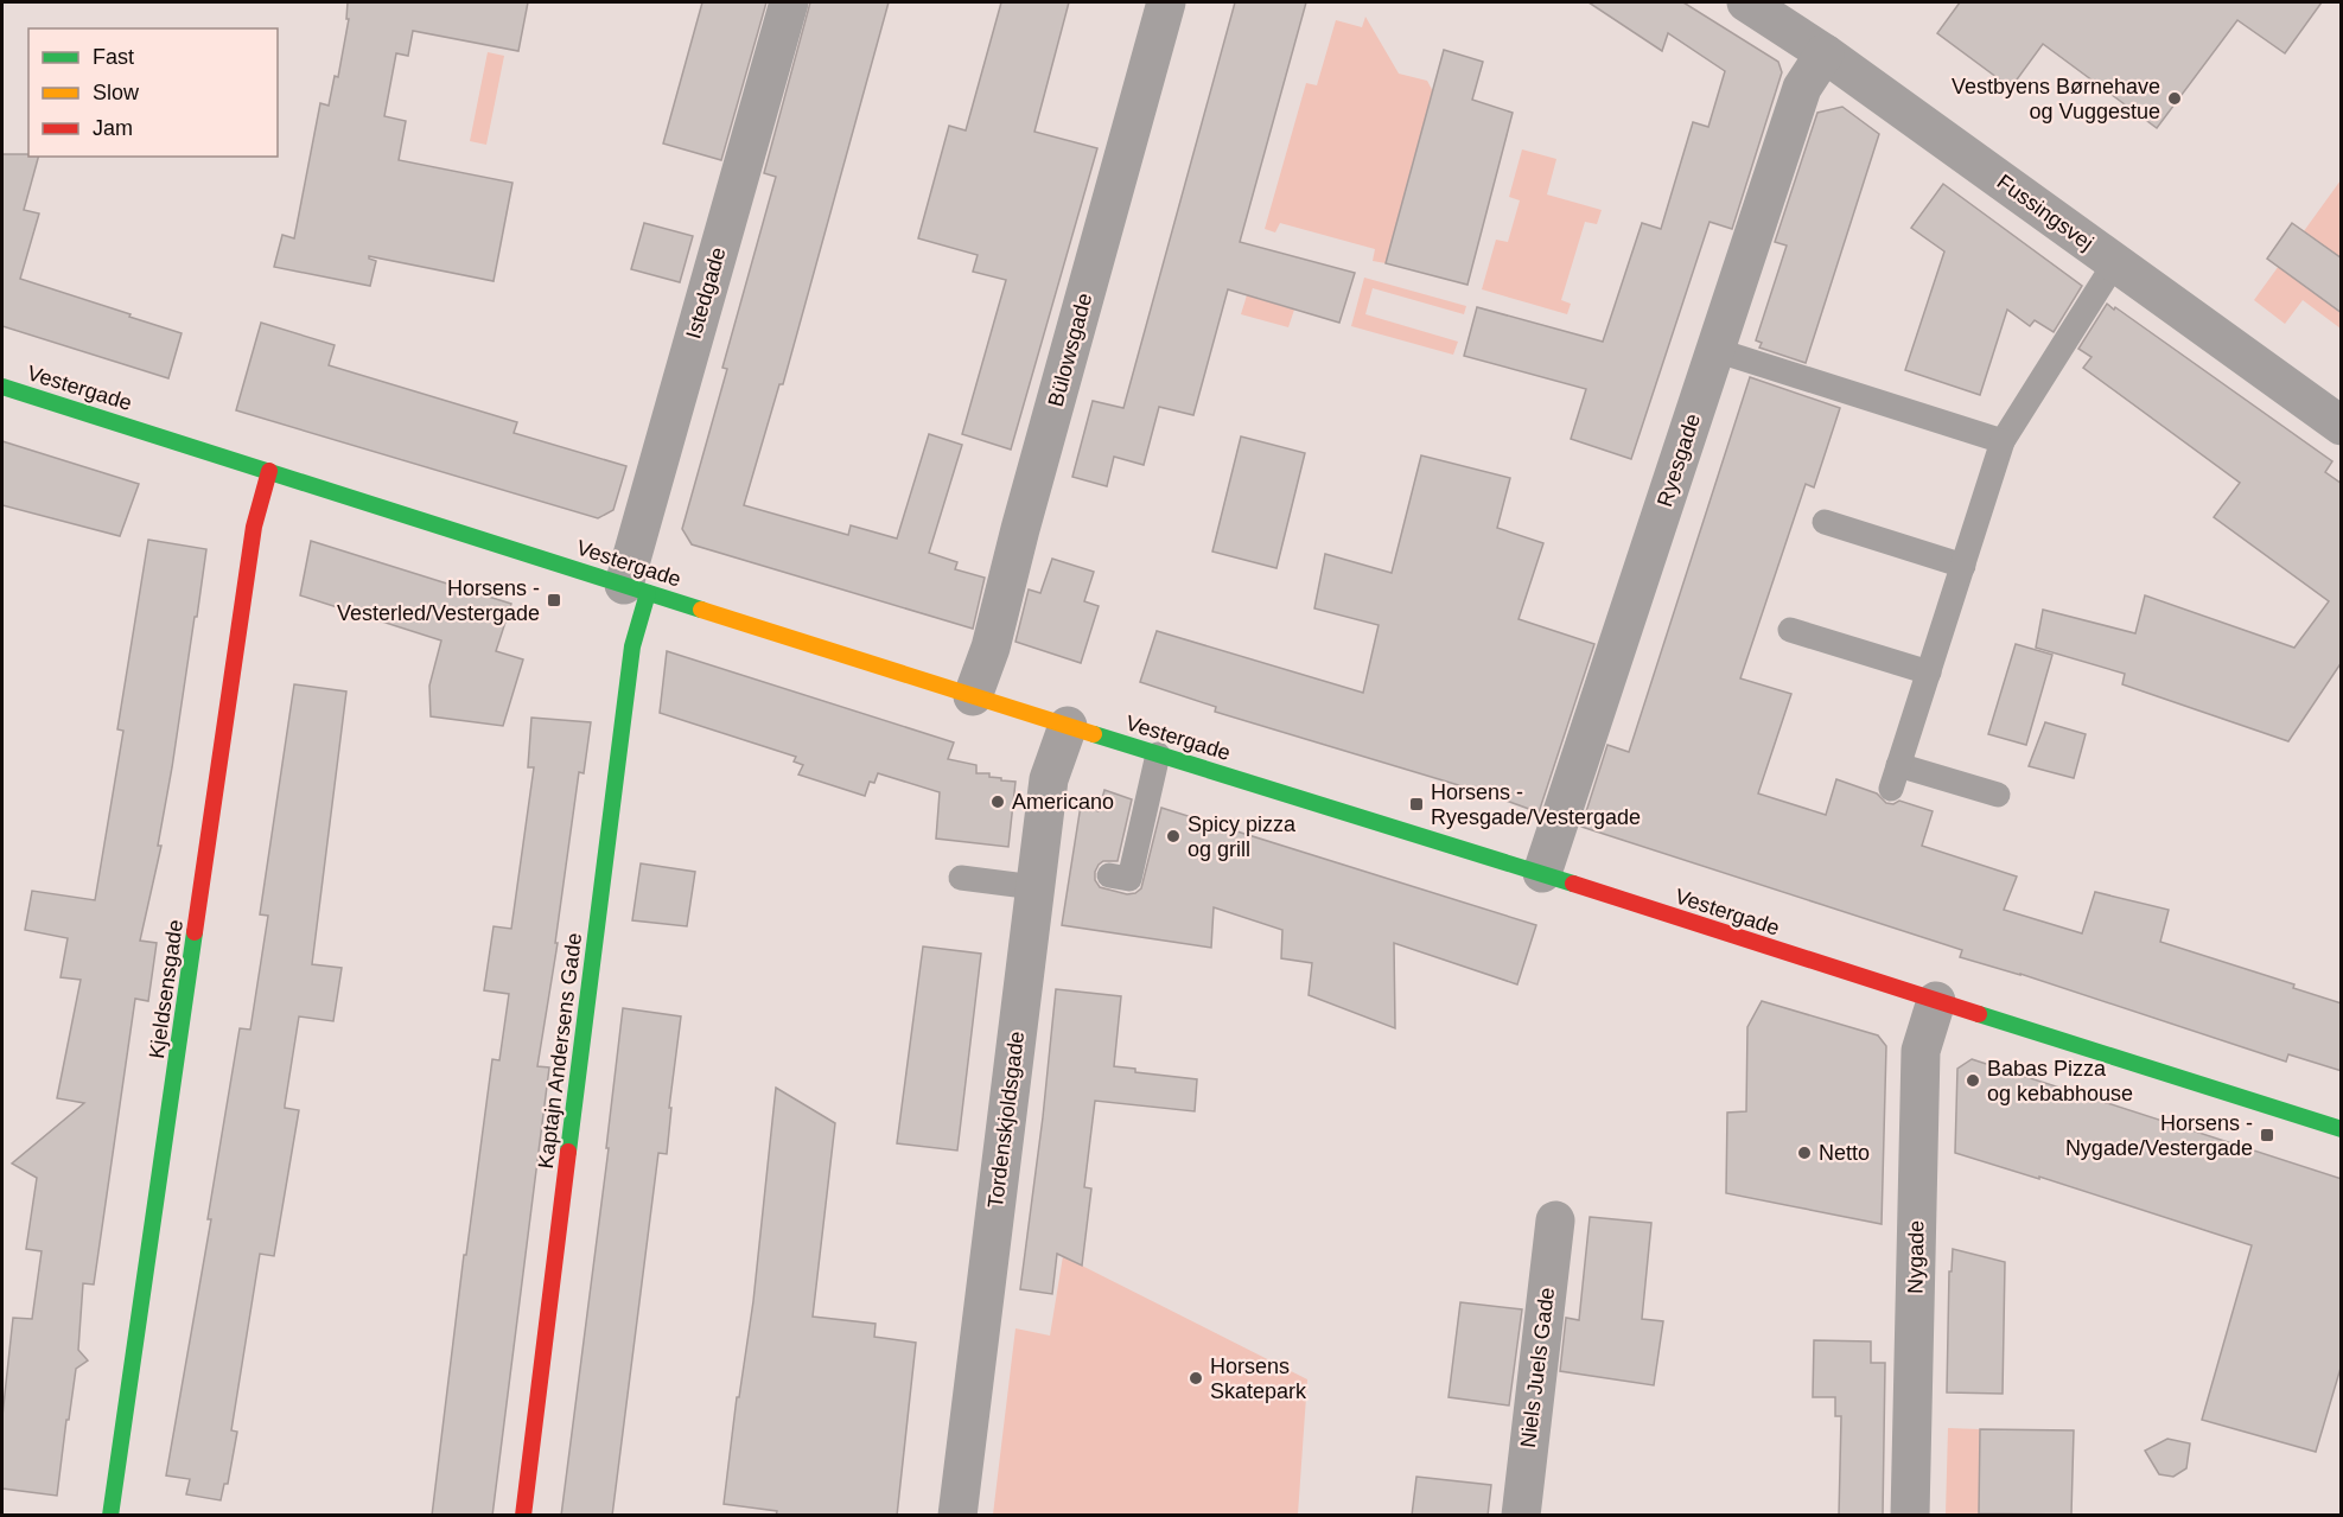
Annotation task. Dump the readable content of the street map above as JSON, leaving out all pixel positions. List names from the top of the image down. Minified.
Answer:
{"streets":{"main road":["Vestergade","Kjeldsensgade","Kaptajn Andersens Gade"],"street":["Fussingsvej","Istedgade","Bülowsgade","Ryesgade","Tordenskjoldsgade","Nygade","Niels Juels Gade"]},"crossings":[["Fussingsvej","Ryesgade"],["Istedgade","Vestergade"],["Istedgade","Kaptajn Andersens Gade"],["Bülowsgade","Vestergade"],["Vestergade","Ryesgade"],["Vestergade","Kjeldsensgade"],["Vestergade","Kaptajn Andersens Gade"],["Vestergade","Tordenskjoldsgade"],["Vestergade","Nygade"]],"places":{"other":["Vestbyens Børnehave og Vuggestue","Americano","Spicy pizza og grill","Babas Pizza og kebabhouse","Netto","Horsens Skatepark"],"transit":["Horsens - Vesterled/Vestergade","Horsens - Ryesgade/Vestergade","Horsens - Nygade/Vestergade"]},"legend":["Fast","Slow","Jam"]}
